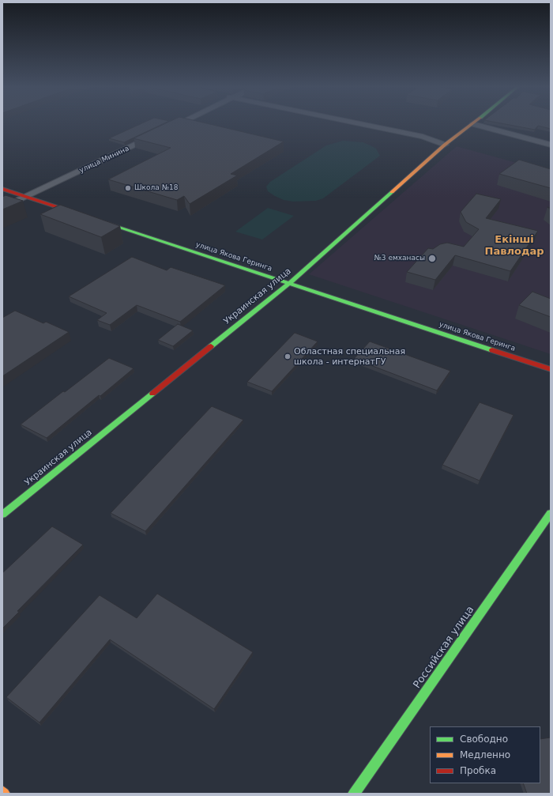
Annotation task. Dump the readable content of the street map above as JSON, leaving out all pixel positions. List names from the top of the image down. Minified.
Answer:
{"streets":{"street":["улица Минина","улица Якова Геринга","Украинская улица","Российская улица"]},"crossings":[["улица Минина","улица Якова Геринга"],["улица Якова Геринга","Украинская улица"]],"districts":["Екінші Павлодар"],"places":["Школа №18","№3 емханасы","Областная специальная школа - интернатГУ"],"legend":["Свободно","Медленно","Пробка"]}
